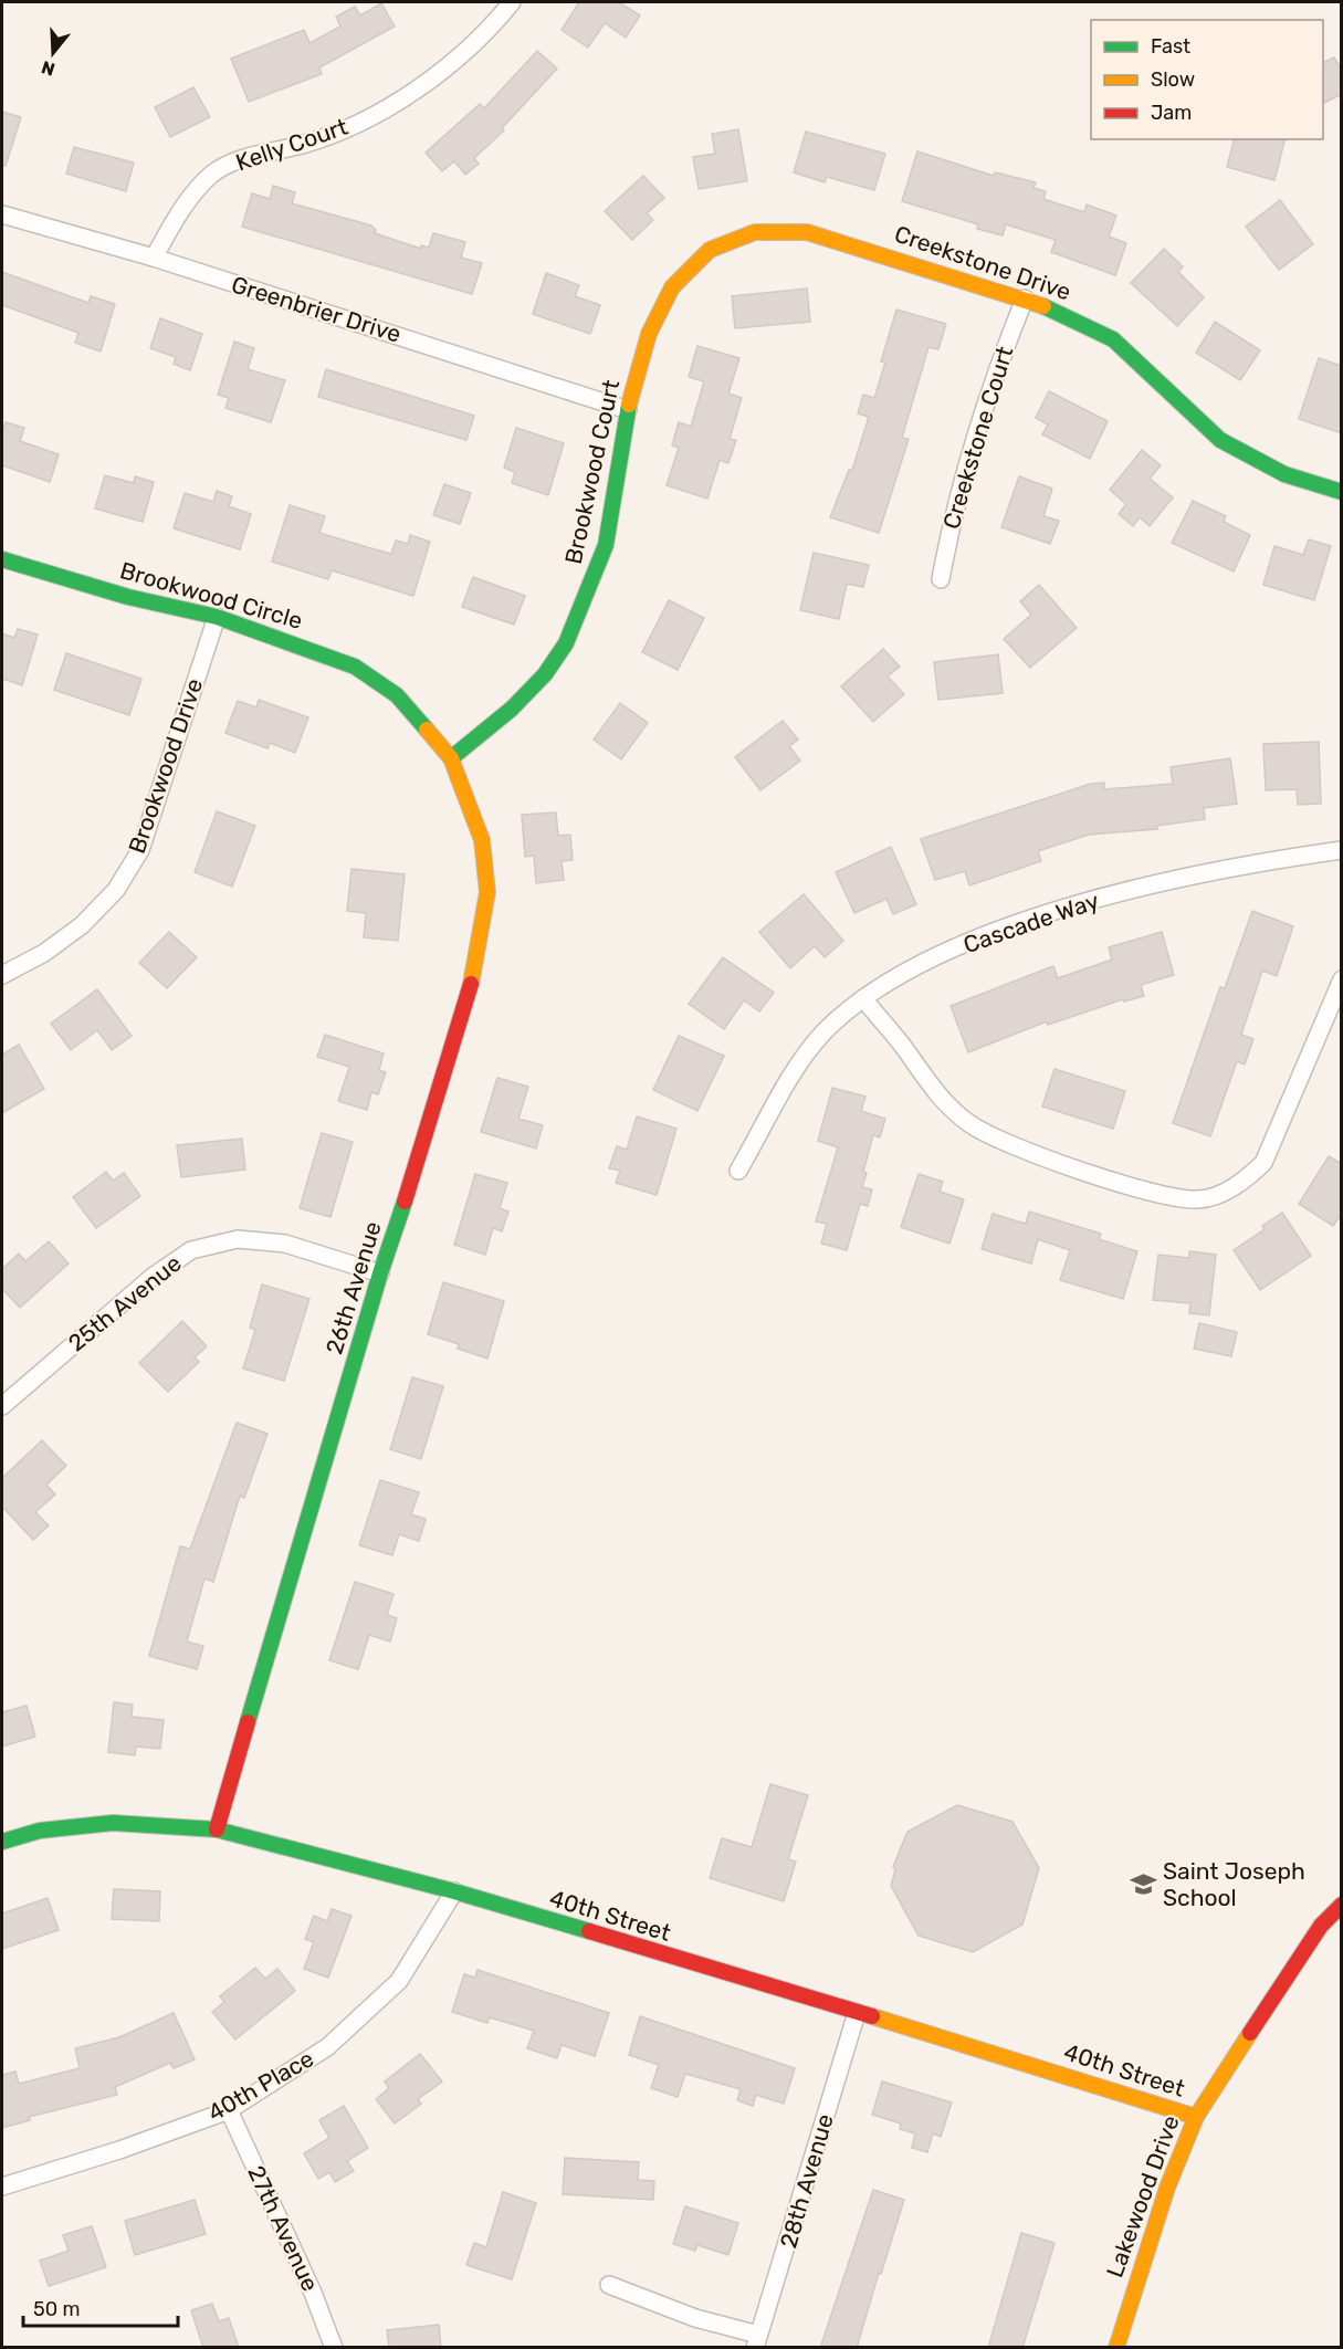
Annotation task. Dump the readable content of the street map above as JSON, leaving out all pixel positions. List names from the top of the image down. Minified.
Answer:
{"streets":{"street":["Kelly Court","Creekstone Drive","Greenbrier Drive","Creekstone Court","Brookwood Court","Brookwood Circle","Brookwood Drive","Cascade Way","26th Avenue","25th Avenue","40th Street","40th Place","28th Avenue","Lakewood Drive","27th Avenue"]},"crossings":[["Kelly Court","Greenbrier Drive"],["Creekstone Drive","Creekstone Court"],["Creekstone Drive","Brookwood Court"],["Greenbrier Drive","Brookwood Court"],["Brookwood Court","Brookwood Circle"],["Brookwood Court","26th Avenue"],["Brookwood Circle","Brookwood Drive"],["Brookwood Circle","26th Avenue"],["26th Avenue","25th Avenue"],["26th Avenue","40th Street"],["40th Street","40th Place"],["40th Street","28th Avenue"],["40th Street","Lakewood Drive"],["40th Place","27th Avenue"]],"places":{"school or university":["Saint Joseph School"]},"legend":["Fast","Slow","Jam"],"scale_bar":"50 m","north":"bottom"}
